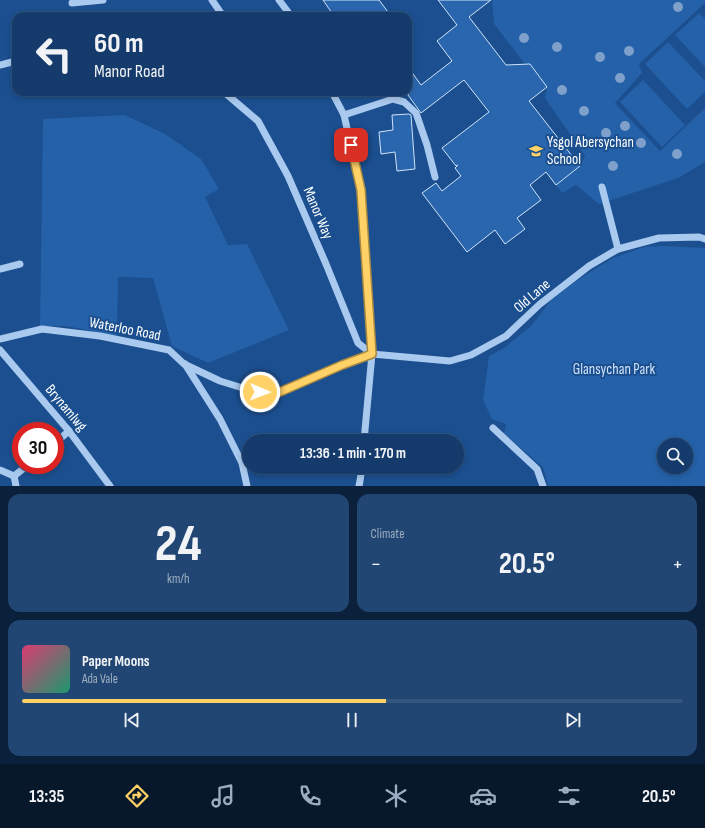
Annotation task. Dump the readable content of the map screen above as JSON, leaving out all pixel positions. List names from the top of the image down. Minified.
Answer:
{"streets":{"street":["Manor Way","Old Lane","Waterloo Road","Brynamlwg"]},"crossings":[["Manor Way","Old Lane"],["Manor Way","Waterloo Road"],["Old Lane","Waterloo Road"]],"parks":["Glansychan Park"],"places":{"school or university":["Ysgol Abersychan School"]},"page":{"turn":["60 m","Manor Road"],"limit":"30","trip":"13:36 · 1 min · 170 m","tile":[["24","km/h"],"Climate"],"heat":["−","20.5°","+"],"song":["Paper Moons","Ada Vale"],"tabs":["13:35","20.5°"]}}
